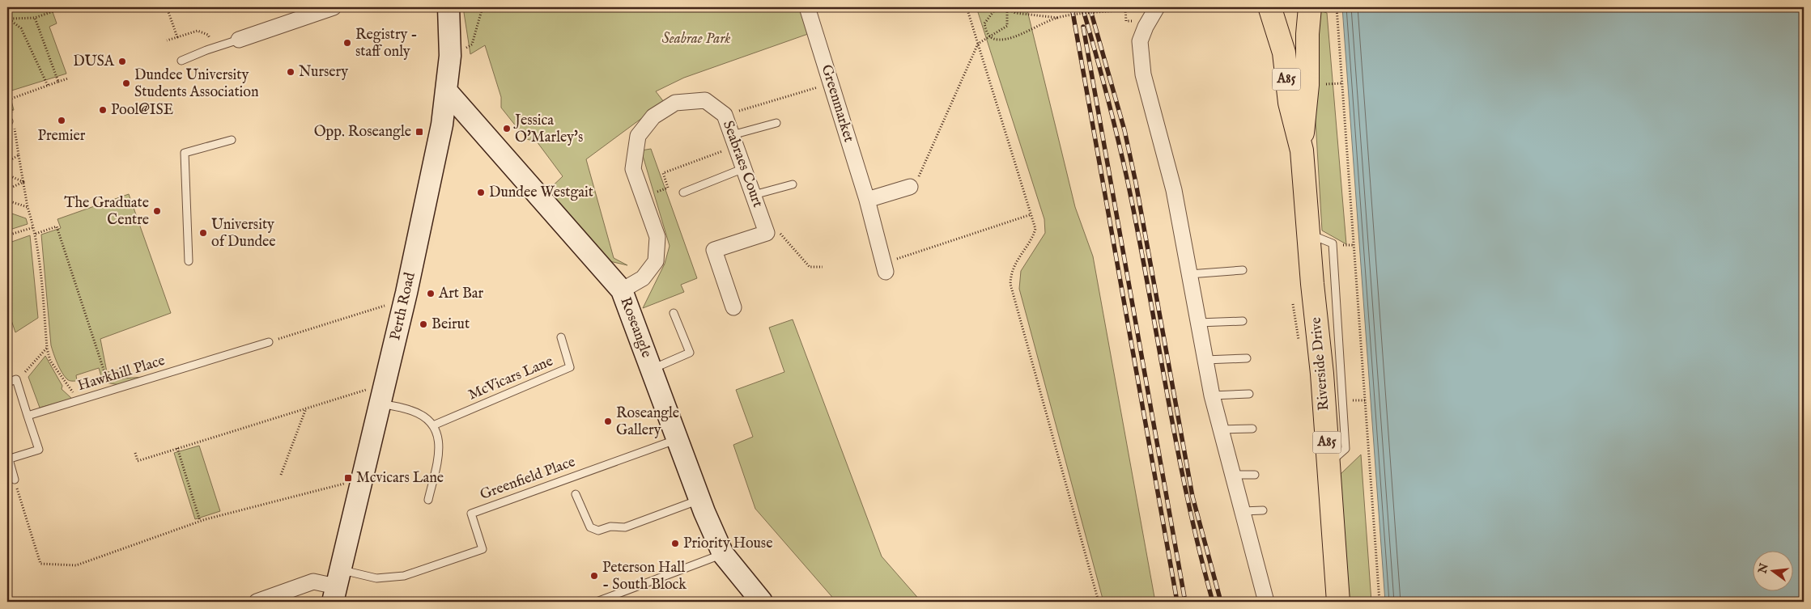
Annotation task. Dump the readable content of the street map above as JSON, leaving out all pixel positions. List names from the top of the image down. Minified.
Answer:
{"streets":{"main road":["A85","Riverside Drive"],"street":["Greenmarket","Seabraes Court","Perth Road","Roseangle"],"lane":["Hawkhill Place","McVicars Lane","Greenfield Place"]},"crossings":[["Seabraes Court","Roseangle"],["Perth Road","Roseangle"],["Perth Road","Greenfield Place"],["Roseangle","Greenfield Place"]],"parks":["Seabrae Park"],"places":{"other":["Registry - staff only","DUSA","Nursery","Dundee University Students Association","Pool@ISE","Premier","Jessica O'Marley's","Dundee Westgait","The Graduate Centre","University of Dundee","Art Bar","Beirut","Roseangle Gallery","Priority House","Peterson Hall - South Block"],"transit":["Opp. Roseangle","Mcvicars Lane"]},"north":"left"}
